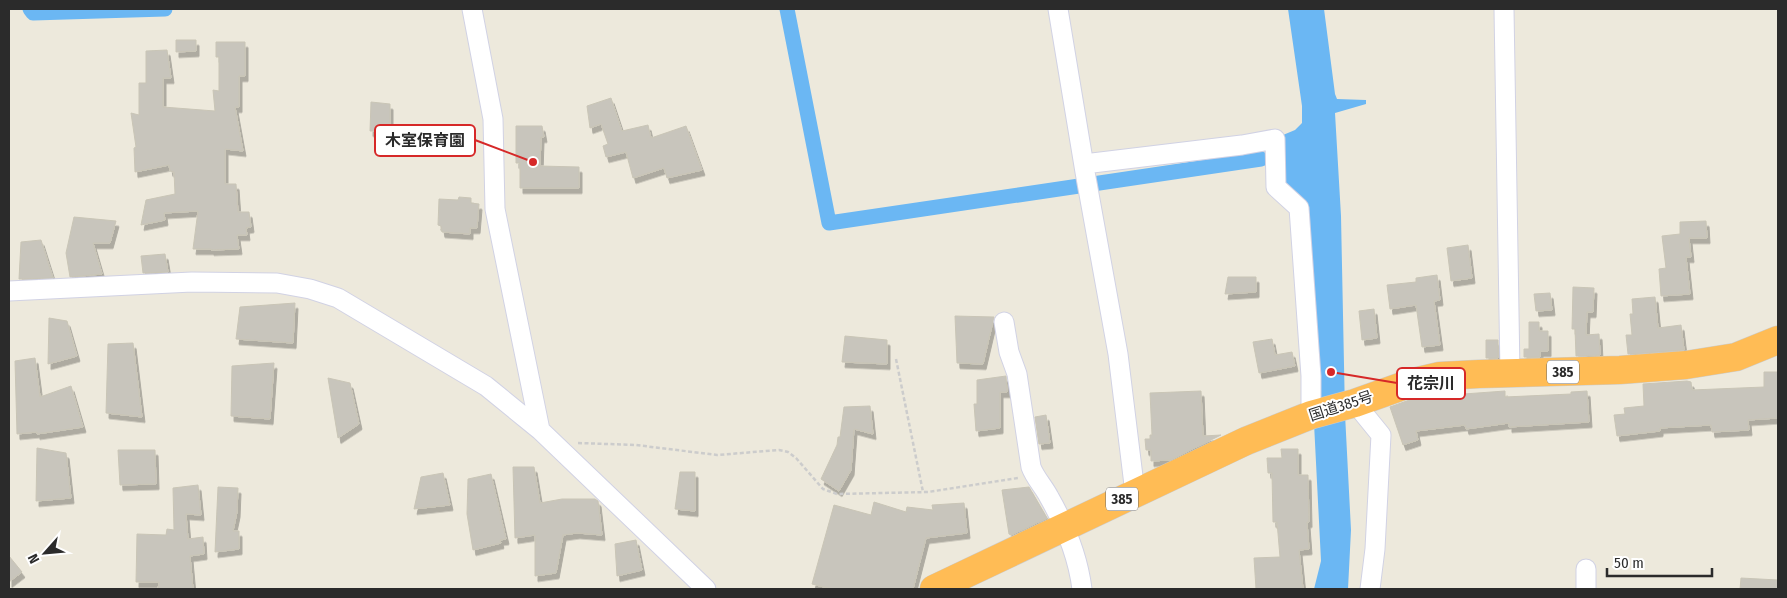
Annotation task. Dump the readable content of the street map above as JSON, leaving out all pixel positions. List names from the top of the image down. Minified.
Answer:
{"streets":{"highway":["385","国道385号"]},"places":["木室保育園","花宗川"],"scale_bar":"50 m","north":"bottom left"}
